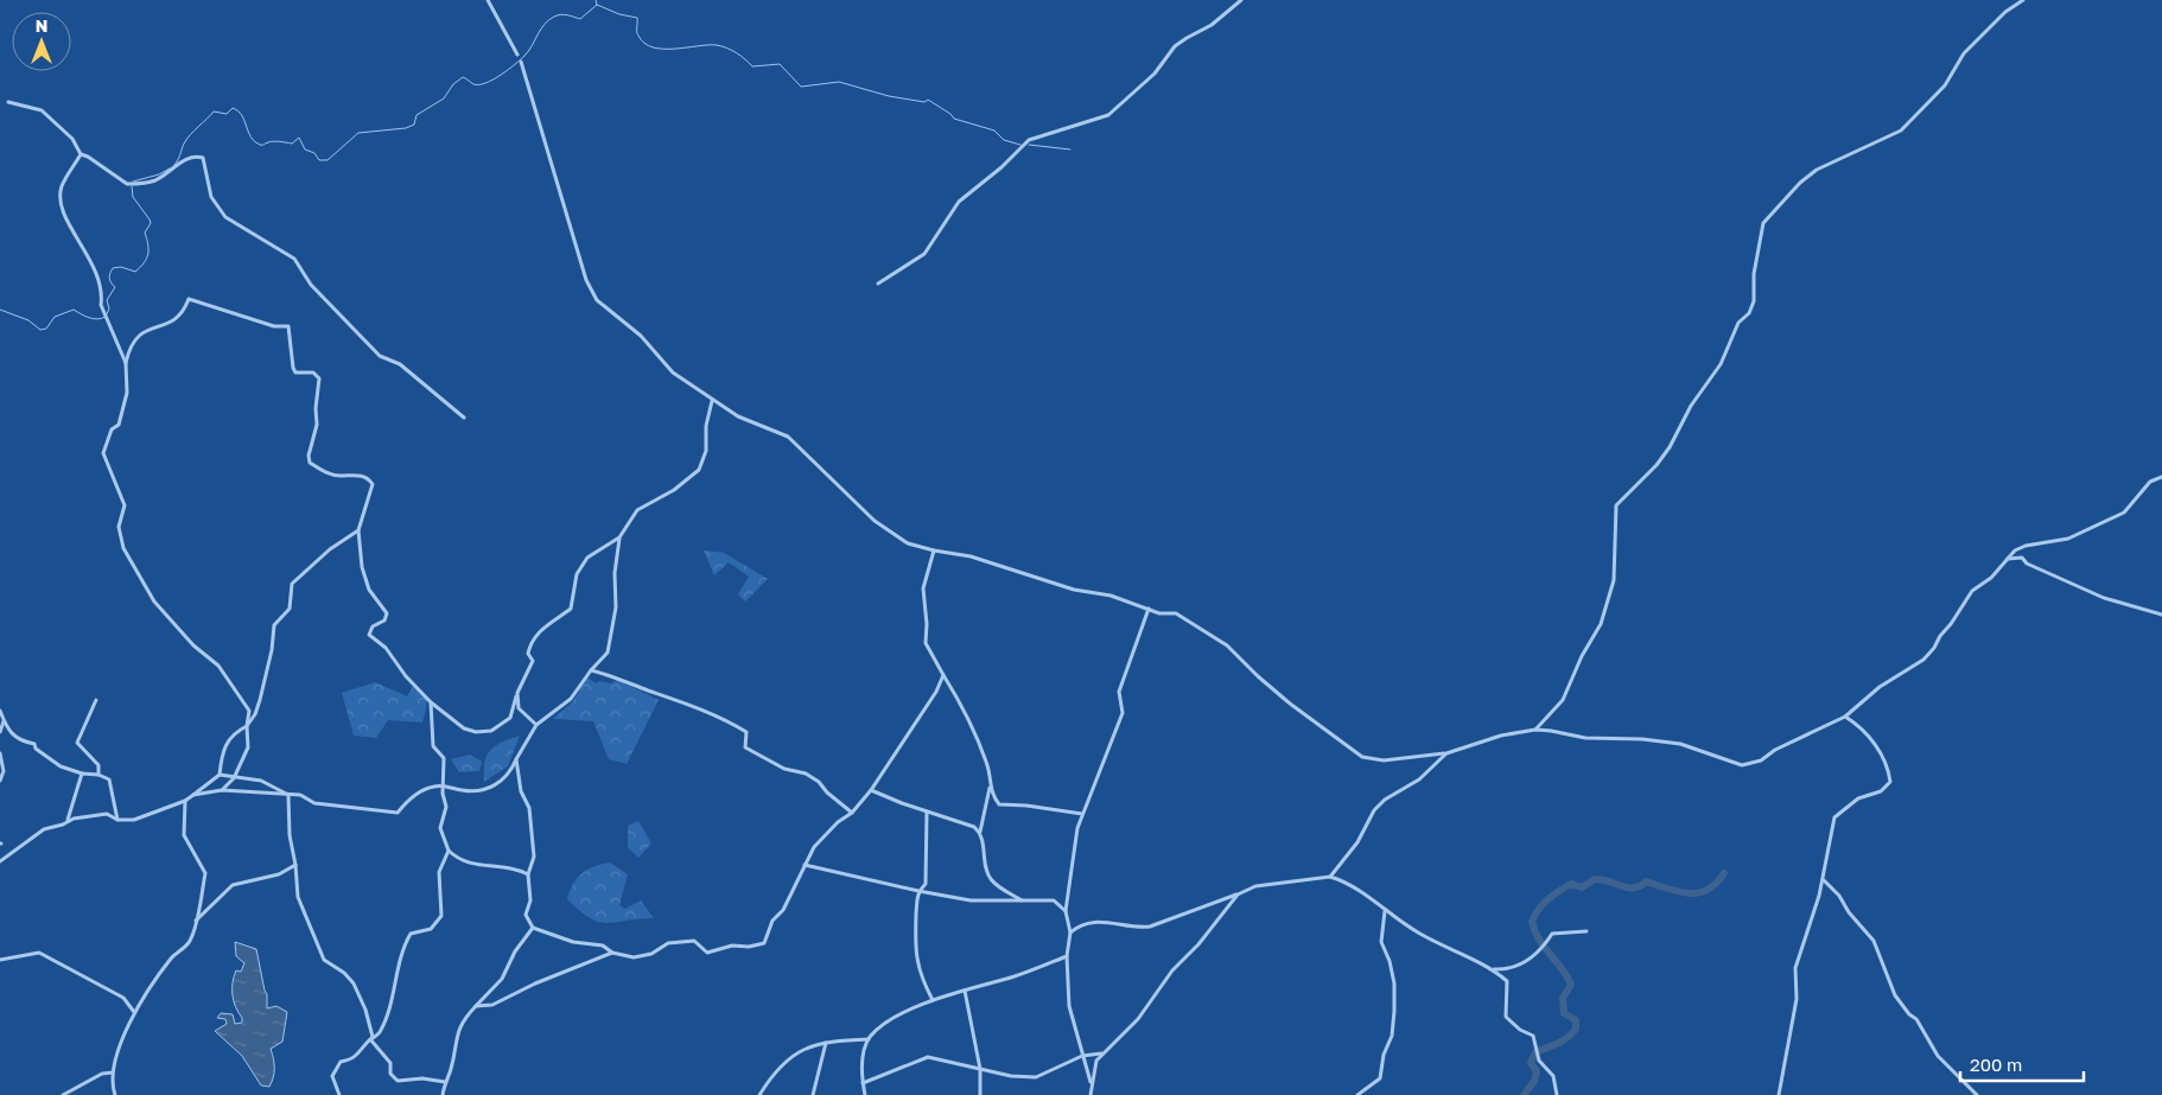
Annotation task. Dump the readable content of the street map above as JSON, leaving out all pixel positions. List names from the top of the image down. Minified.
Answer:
{"scale_bar":"200 m","north":"top"}
